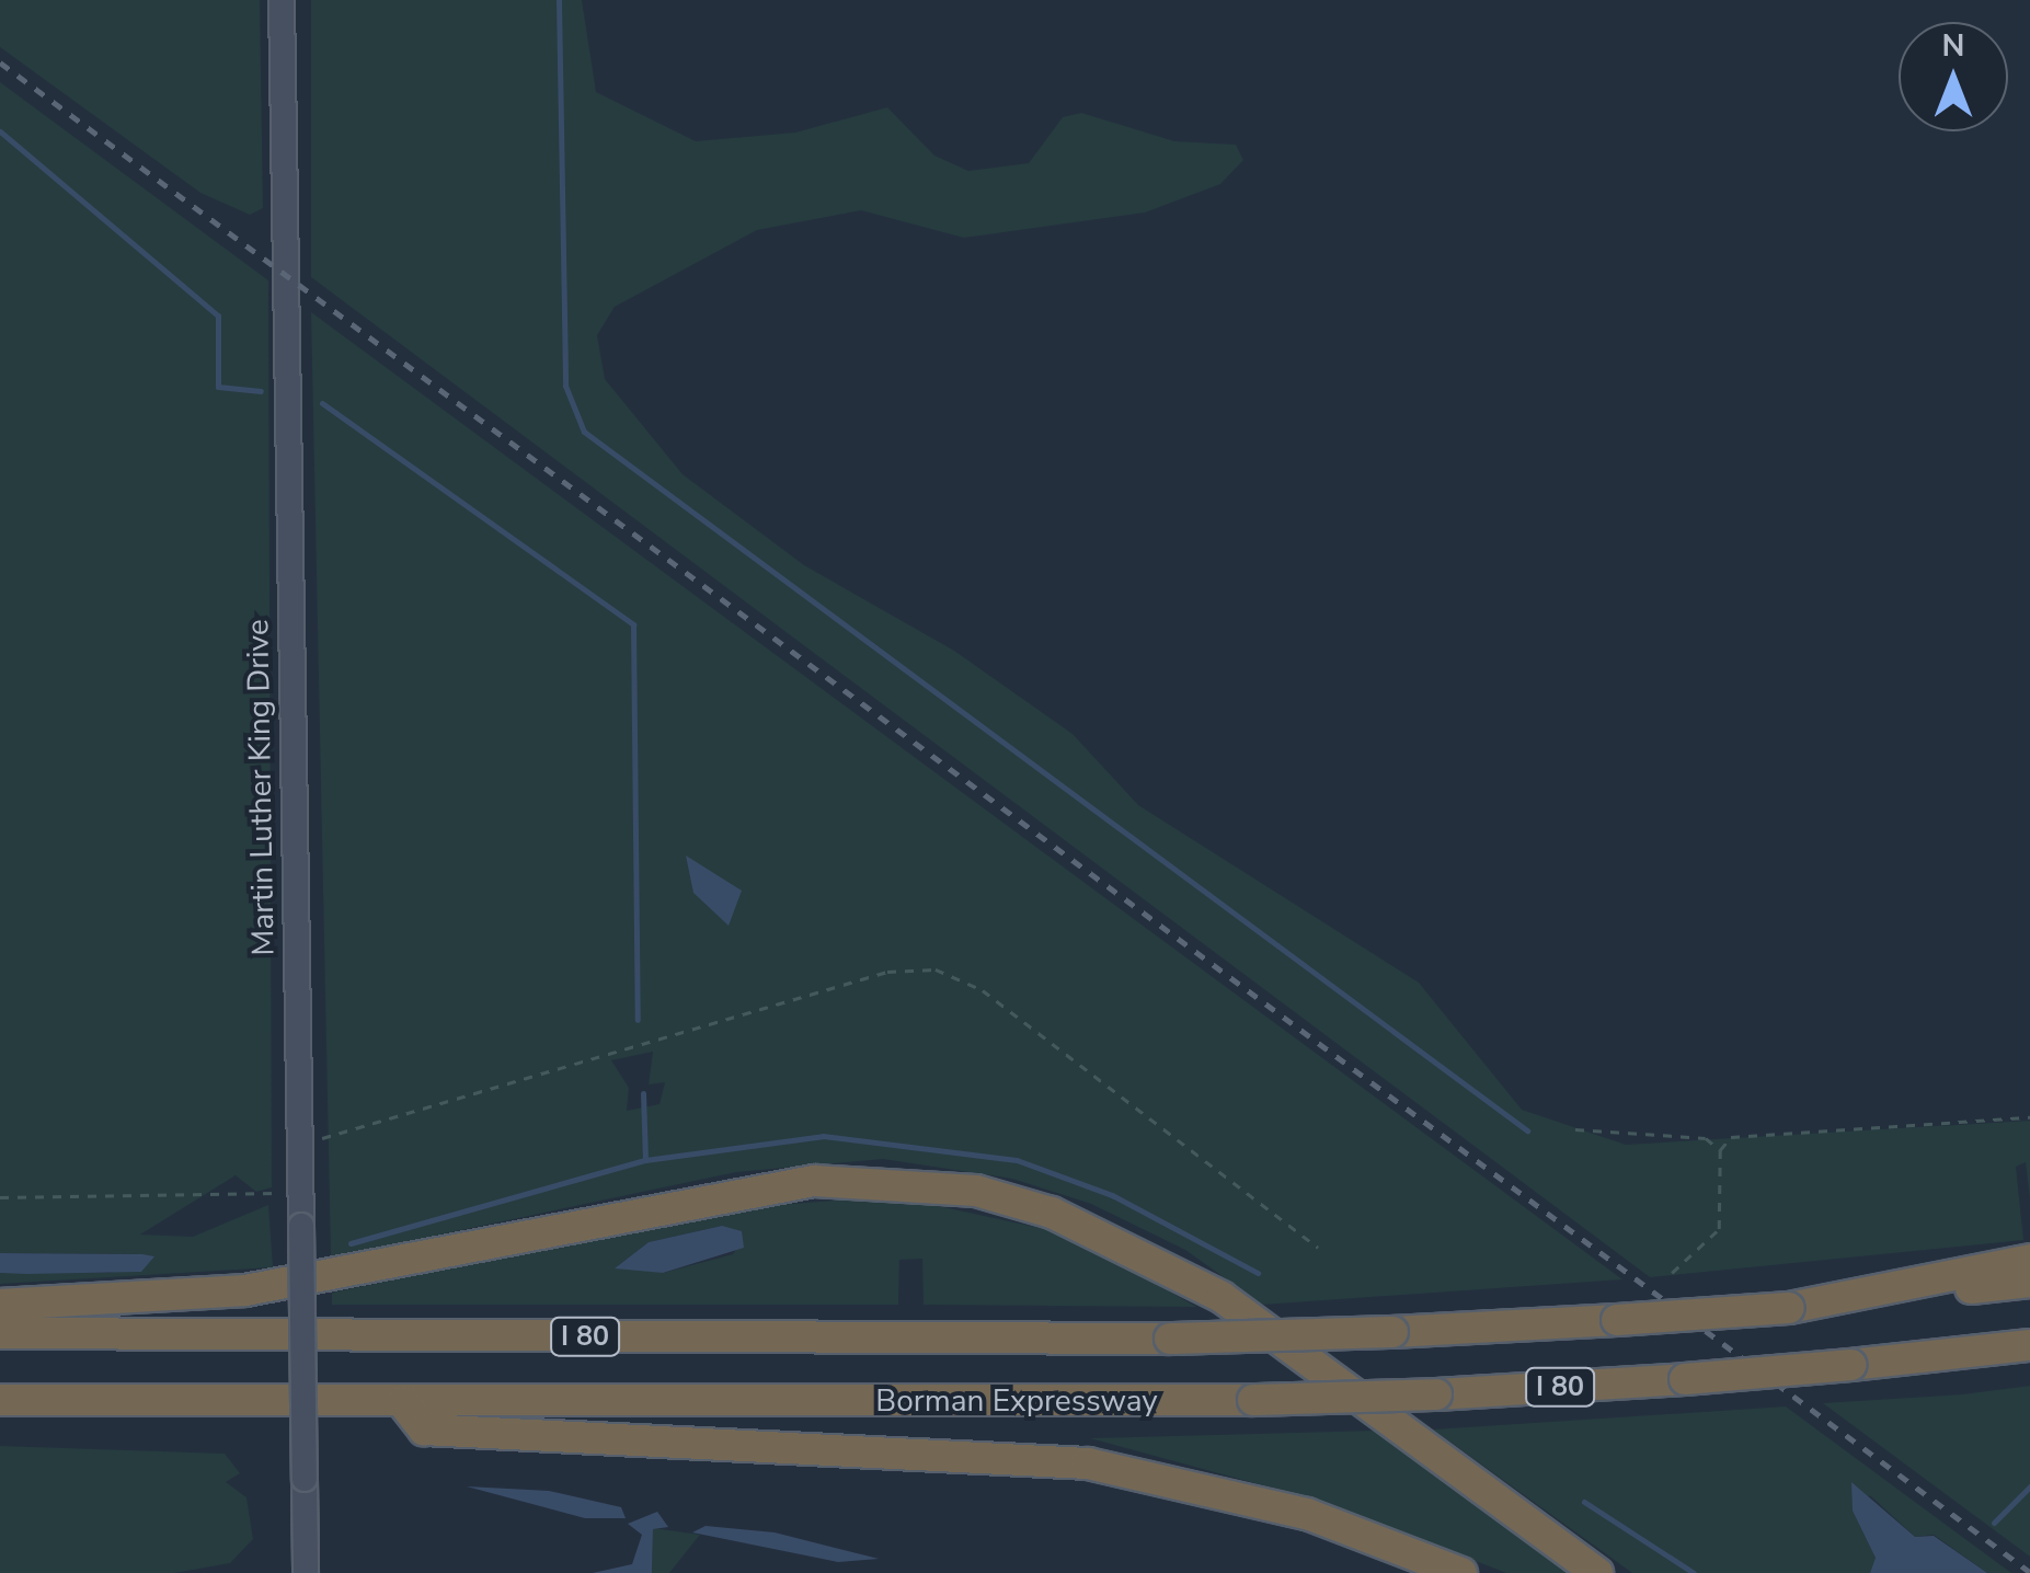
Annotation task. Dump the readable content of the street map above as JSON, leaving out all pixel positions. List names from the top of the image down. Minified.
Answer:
{"streets":{"highway":["I 80","Borman Expressway"],"main road":["Martin Luther King Drive"]},"north":"top"}
